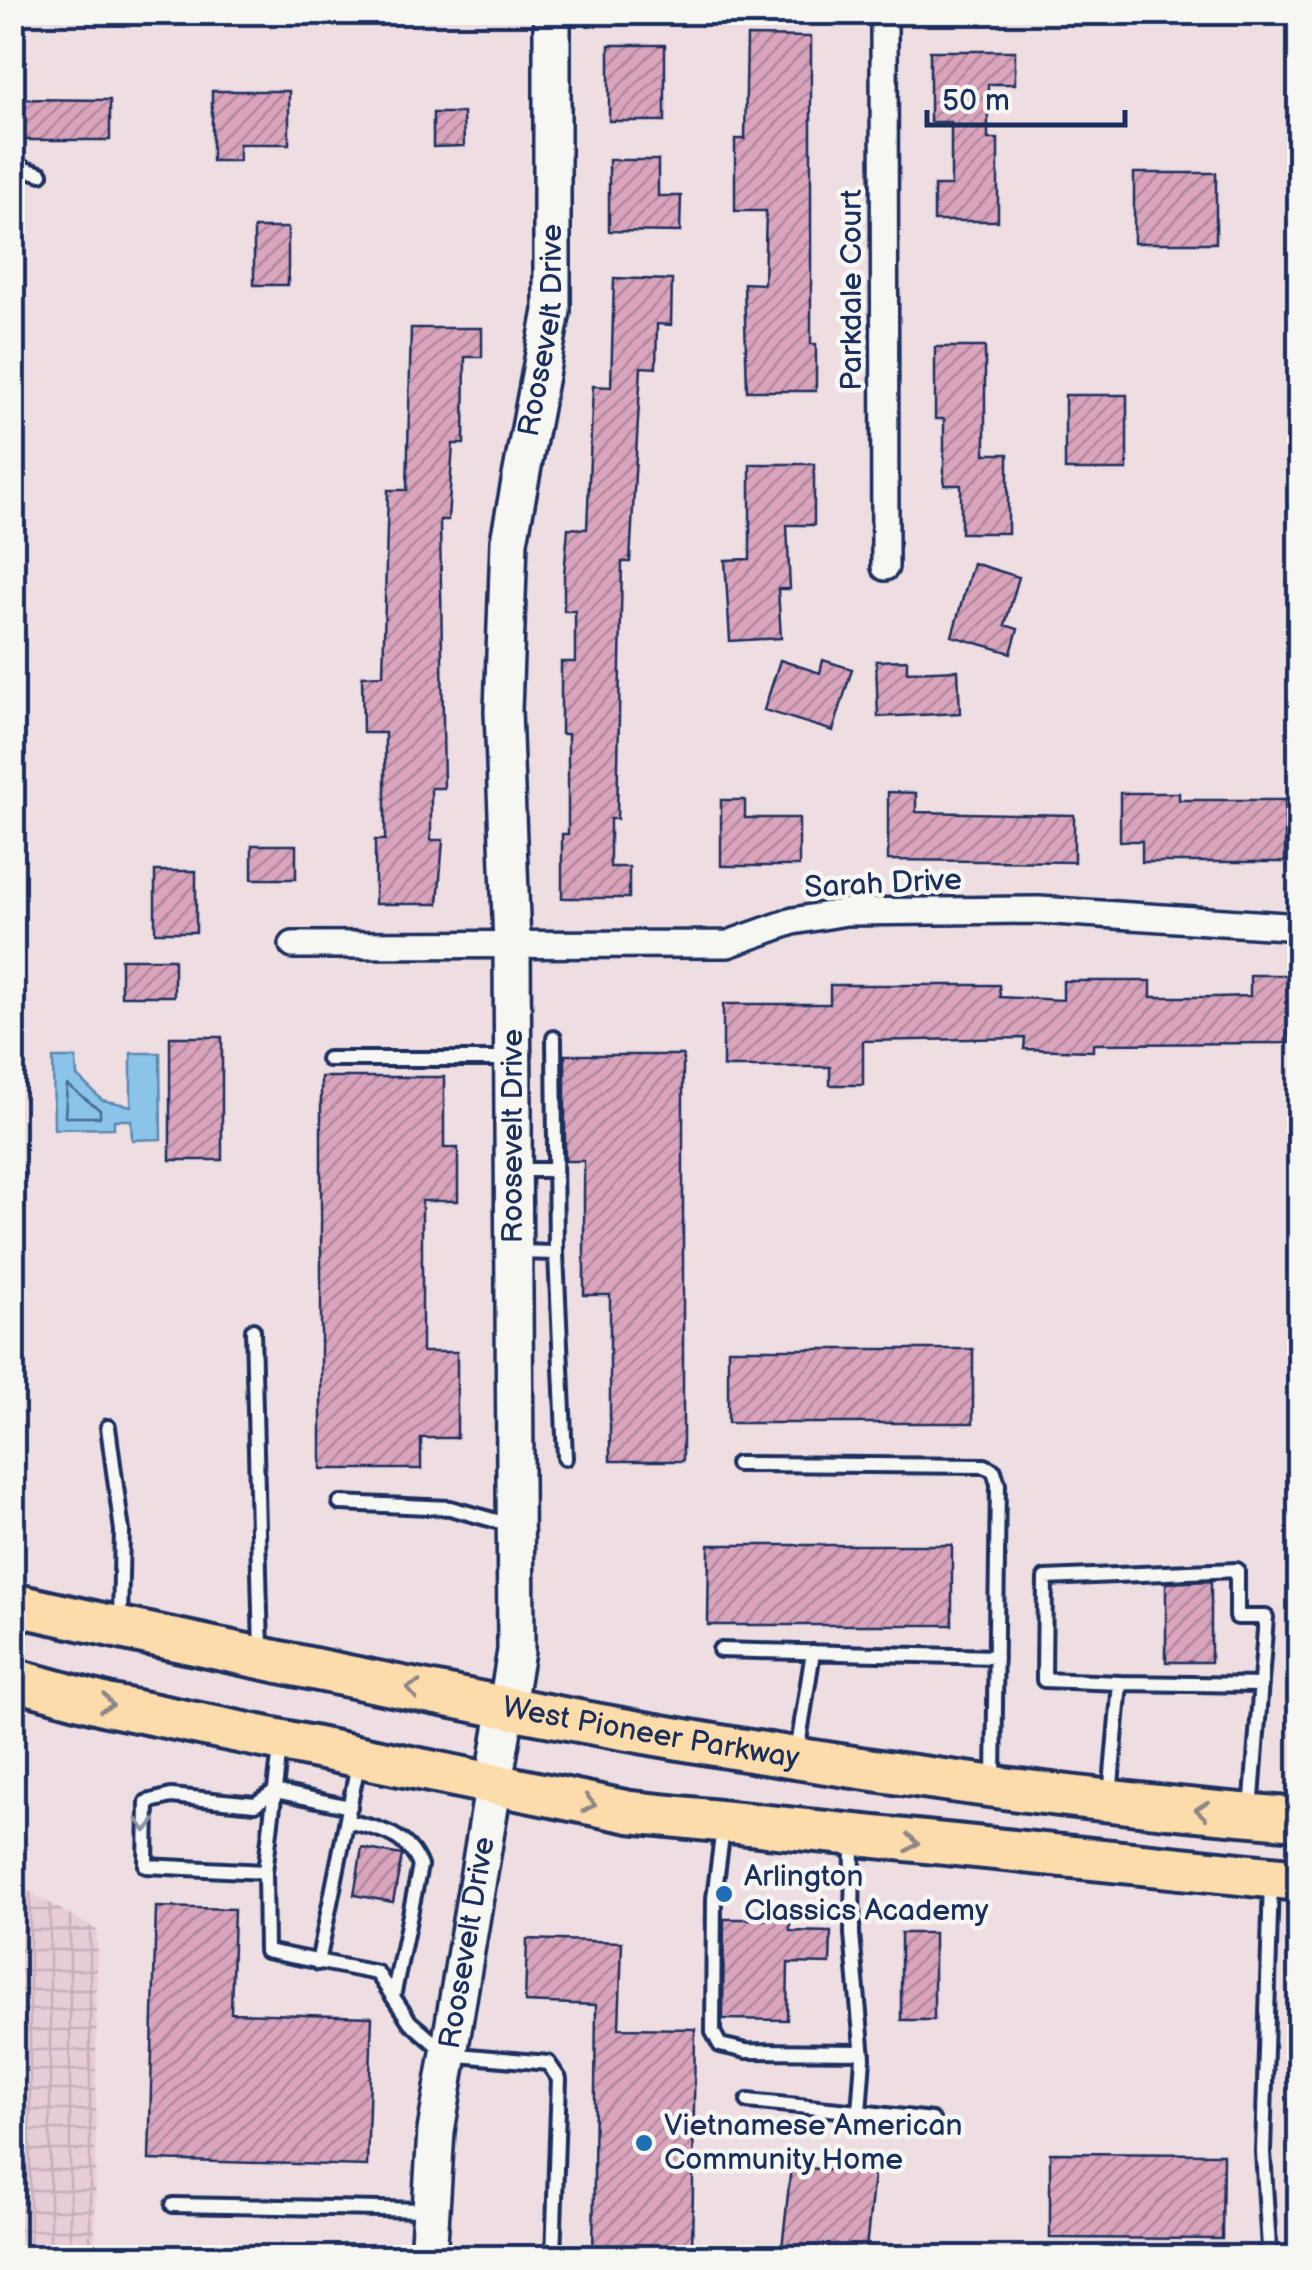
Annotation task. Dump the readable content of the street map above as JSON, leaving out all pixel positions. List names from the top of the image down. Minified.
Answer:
{"streets":{"main road":["West Pioneer Parkway"],"street":["Parkdale Court","Roosevelt Drive","Sarah Drive"]},"crossings":[["Roosevelt Drive","Sarah Drive"],["Roosevelt Drive","West Pioneer Parkway"]],"places":["Arlington Classics Academy","Vietnamese American Community Home"],"scale_bar":"50 m"}
